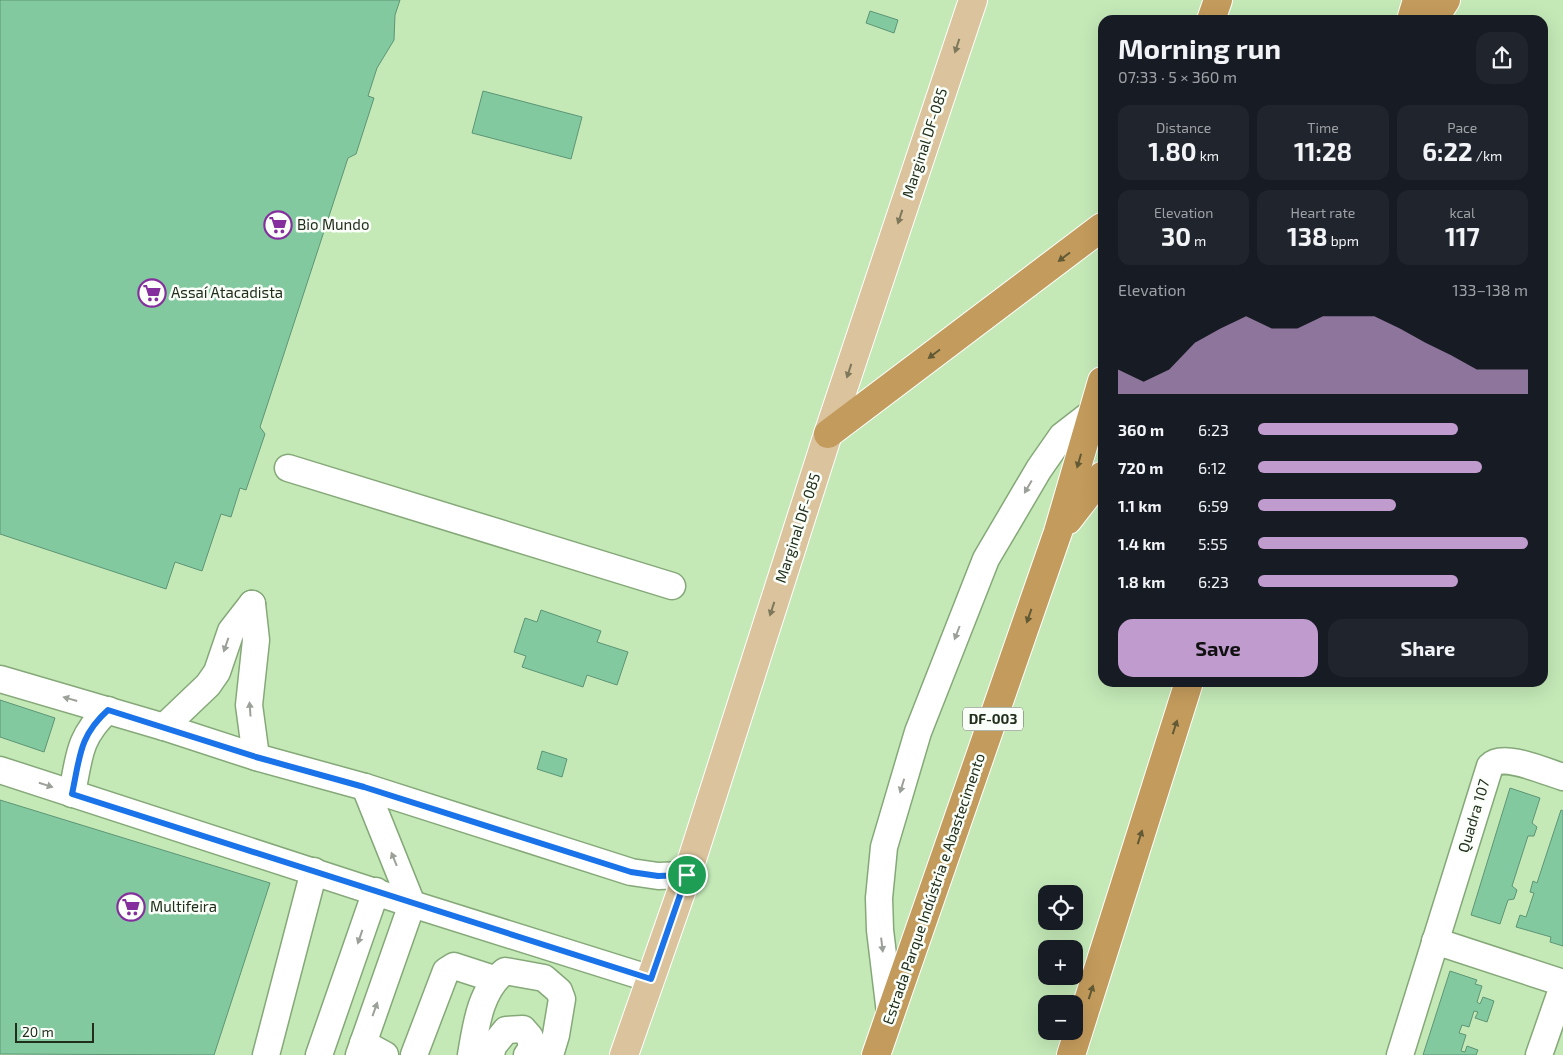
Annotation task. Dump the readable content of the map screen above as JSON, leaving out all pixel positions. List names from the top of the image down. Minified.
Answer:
{"streets":{"highway":["DF-003","Estrada Parque Indústria e Abastecimento"],"main road":["Marginal DF-085"],"street":["Quadra 107"]},"one_way":["Marginal DF-085"],"places":{"supermarket":["Bio Mundo","Assaí Atacadista","Multifeira"]},"scale_bar":"20 m","page":{"heading":["Morning run","07:33 · 5 × 360 m"],"stats":[["Distance","1.80 km"],["Time","11:28"],["Pace","6:22 /km"],["Elevation","30 m"],["Heart rate","138 bpm"],["kcal","117"]],"chart":["Elevation","133–138 m"],"list":[{"name":"360 m","note":"6:23"},{"name":"720 m","note":"6:12"},{"name":"1.1 km","note":"6:59"},{"name":"1.4 km","note":"5:55"},{"name":"1.8 km","note":"6:23"}],"buttons":["Save","Share"],"map_buttons":["+","−"],"scale":"20 m"}}
